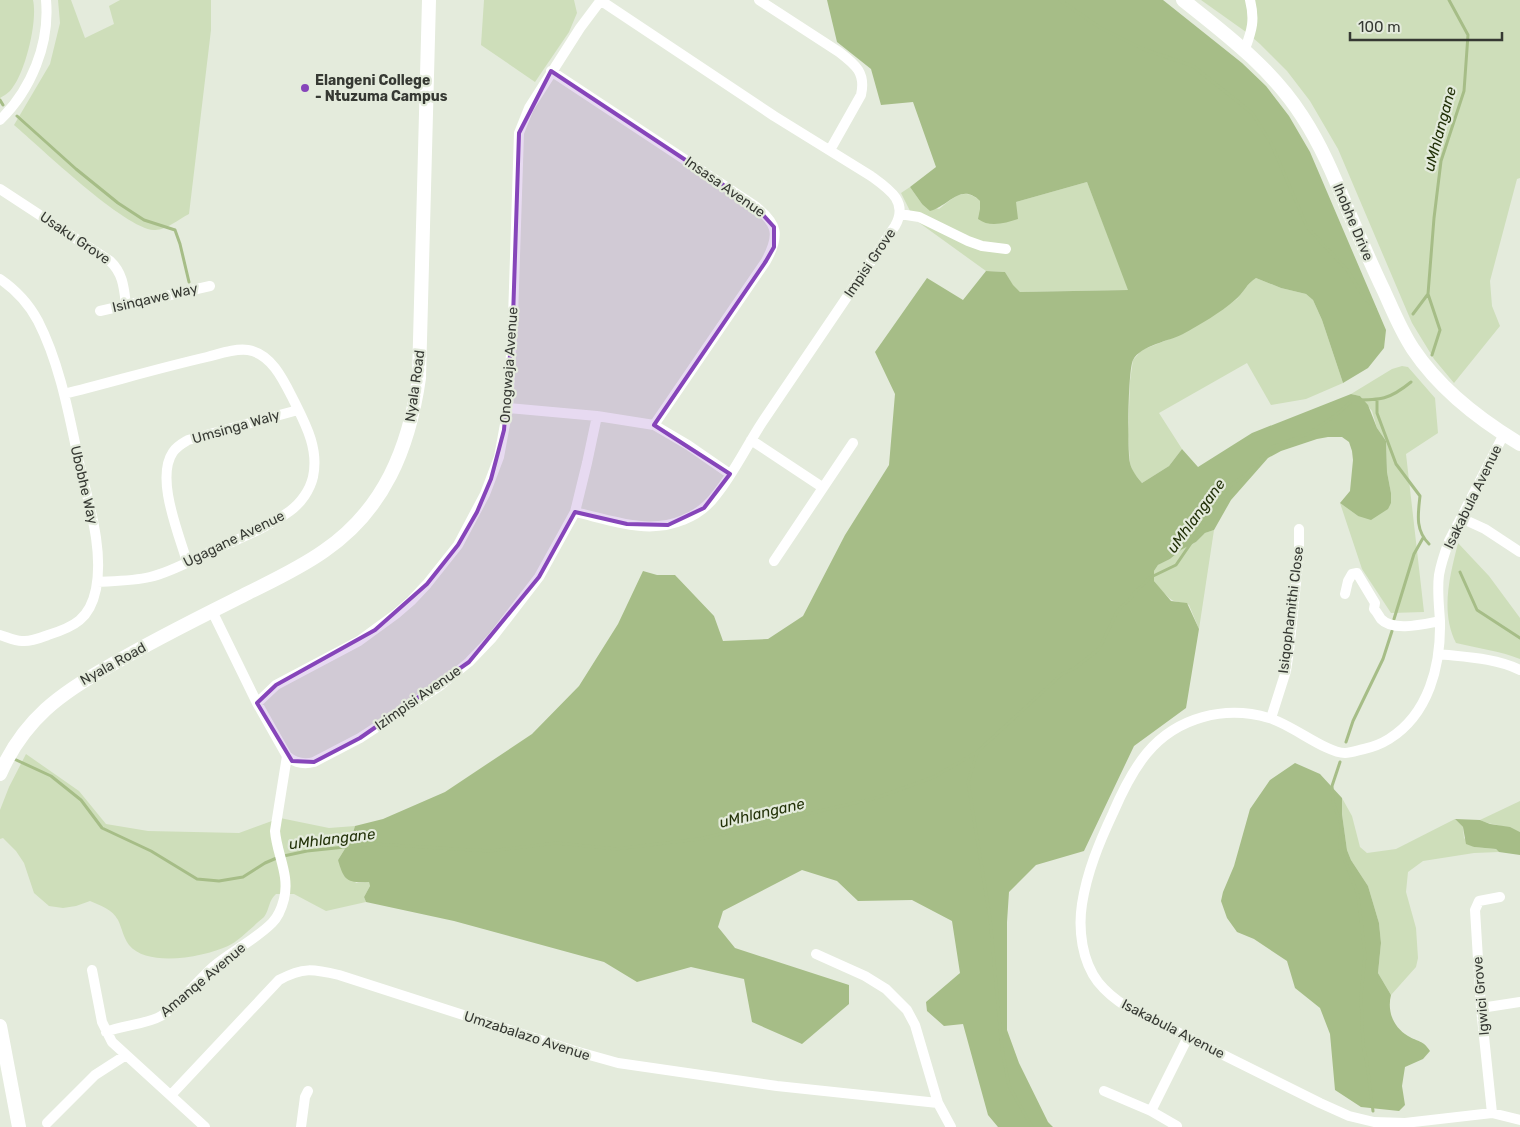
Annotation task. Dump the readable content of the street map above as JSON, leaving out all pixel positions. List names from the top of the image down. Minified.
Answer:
{"streets":{"street":["Insasa Avenue","Ihobhe Drive","Usaku Grove","Impisi Grove","Isinqawe Way","Onogwaja Avenue","Nyala Road","Umsinga Waly","Ubobhe Way","Isakabula Avenue","Ugagane Avenue","Isiqophamithi Close","Izimpisi Avenue","Amanqe Avenue","Igwici Grove","Umzabalazo Avenue"]},"crossings":[["Insasa Avenue","Onogwaja Avenue"],["Ihobhe Drive","Isakabula Avenue"],["Usaku Grove","Isinqawe Way"],["Impisi Grove","Onogwaja Avenue"],["Impisi Grove","Izimpisi Avenue"],["Umsinga Waly","Ugagane Avenue"],["Ubobhe Way","Ugagane Avenue"],["Isakabula Avenue","Isiqophamithi Close"],["Isakabula Avenue","Igwici Grove"],["Izimpisi Avenue","Amanqe Avenue"]],"water":["uMhlangane"],"places":["Elangeni College - Ntuzuma Campus"],"scale_bar":"100 m"}
